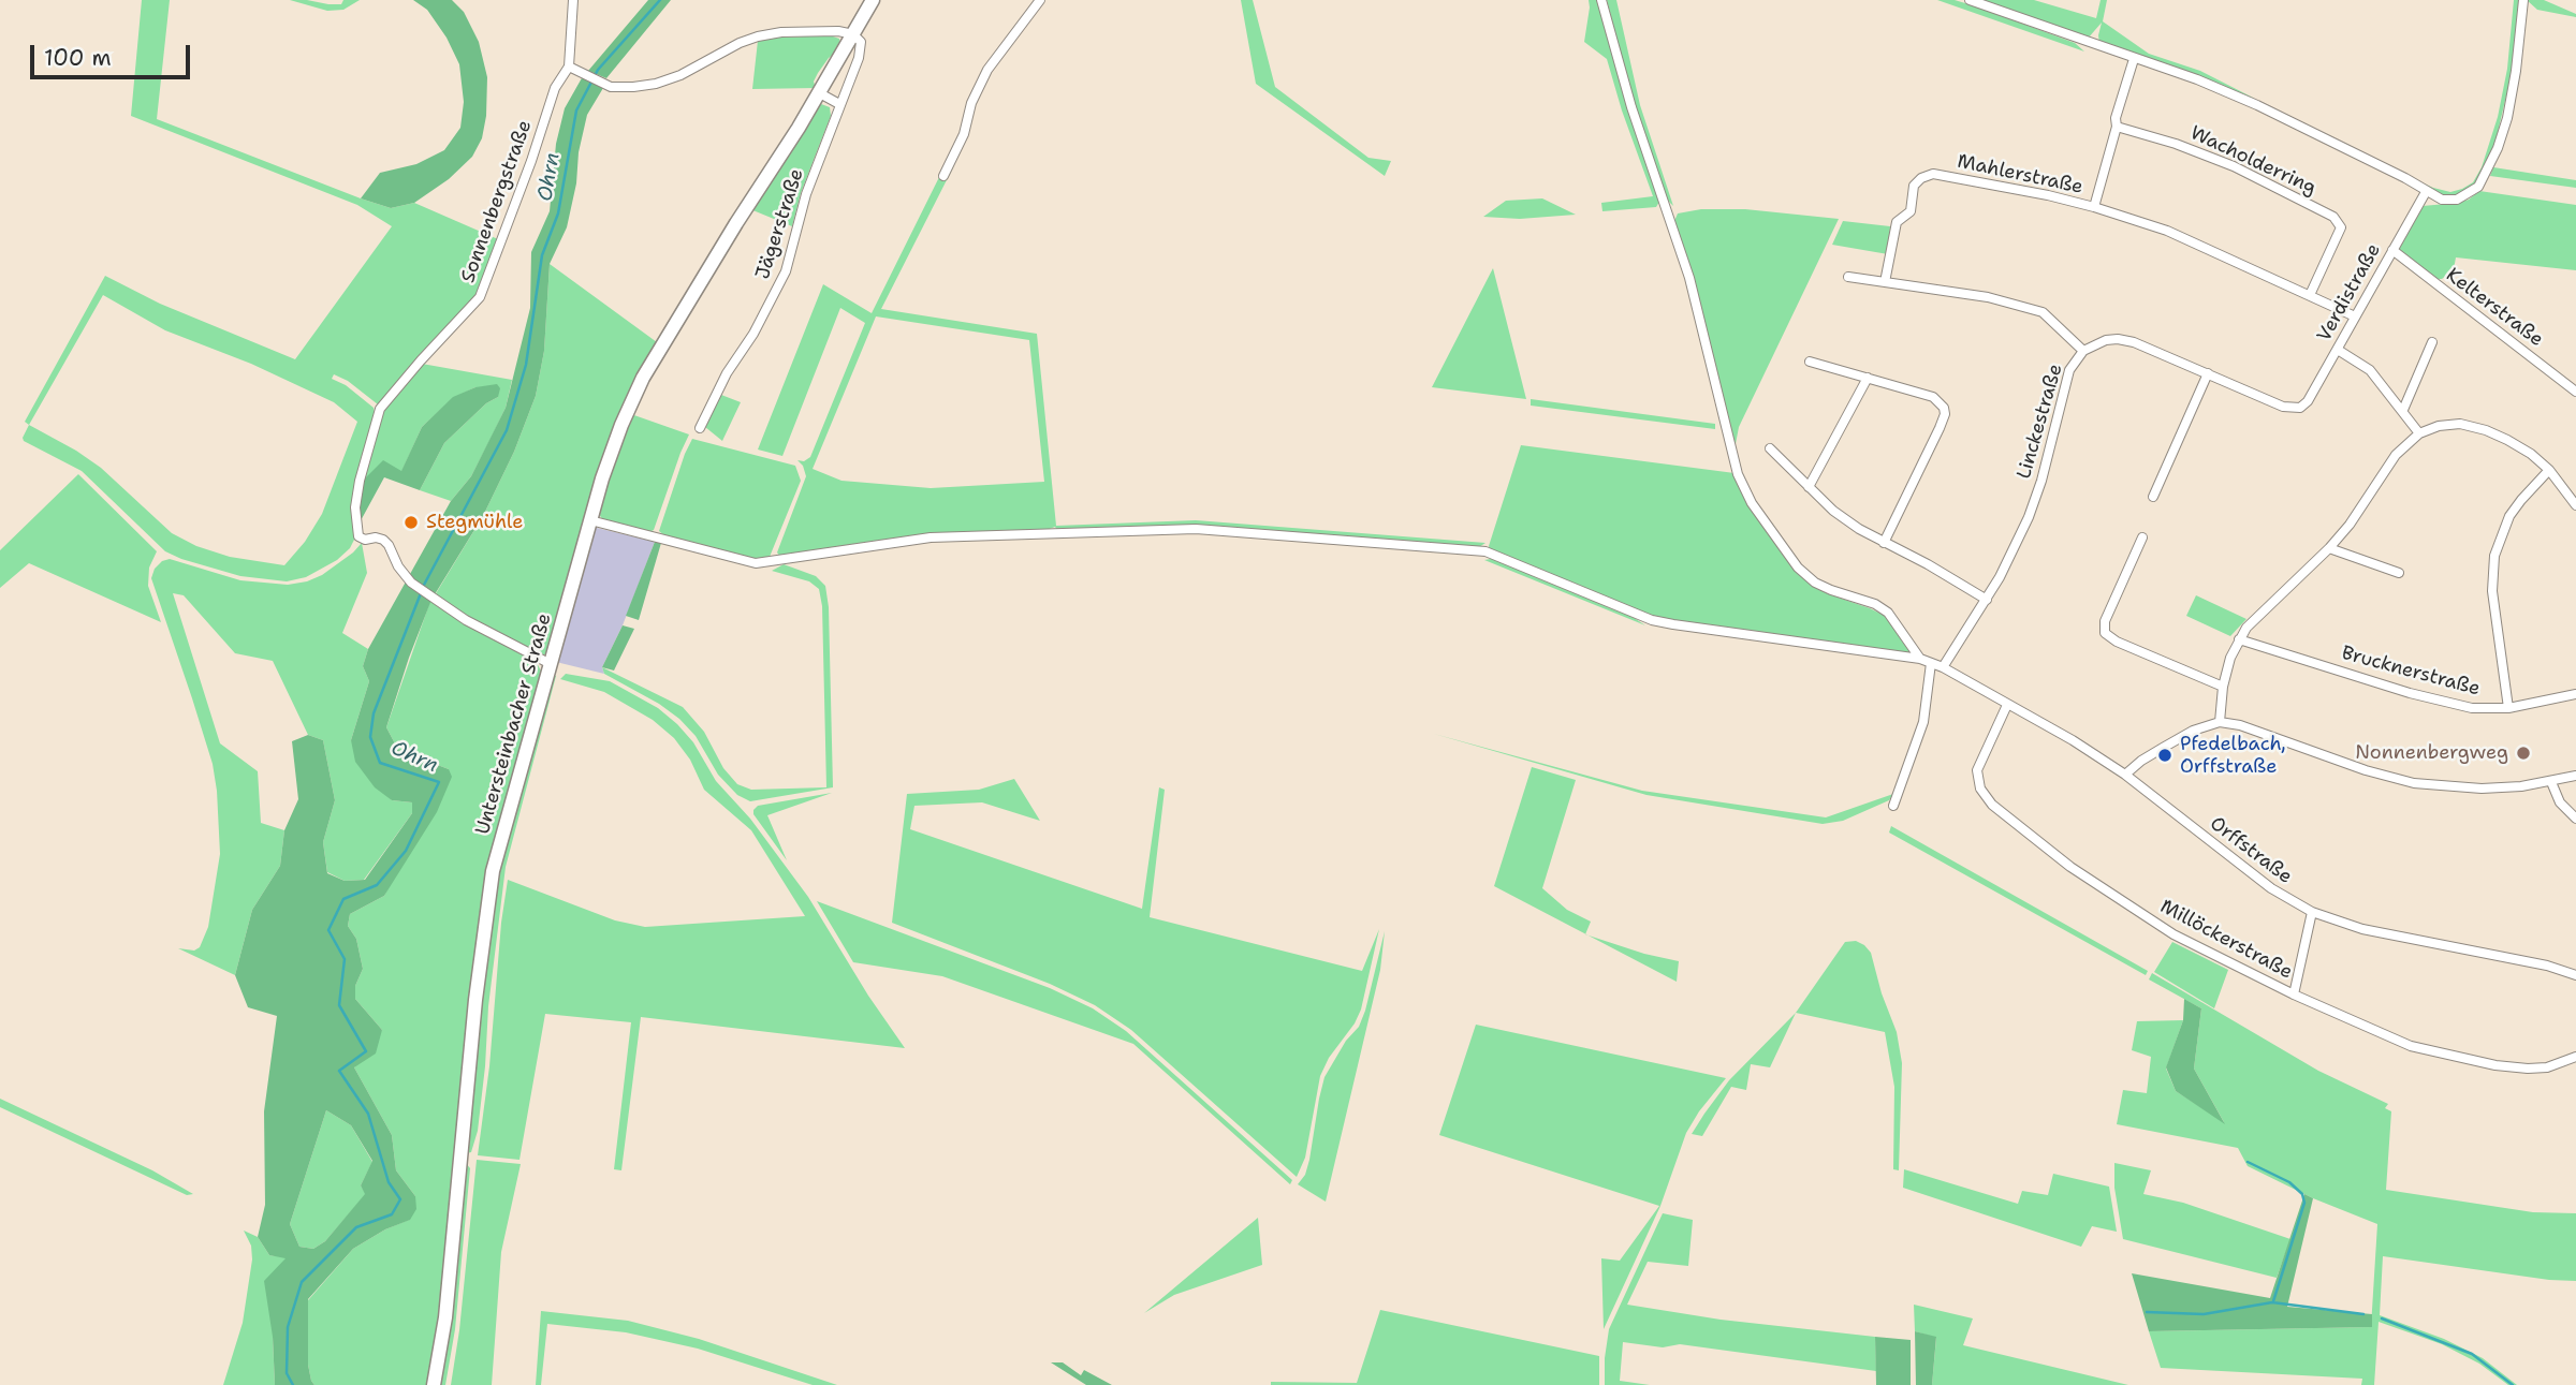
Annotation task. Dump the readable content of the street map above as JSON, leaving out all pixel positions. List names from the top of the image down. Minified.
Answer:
{"streets":{"main road":["Untersteinbacher Straße"],"street":["Wacholderring","Mahlerstraße","Sonnenbergstraße","Jägerstraße","Verdistraße","Kelterstraße","Linckestraße","Brucknerstraße","Orffstraße","Millöckerstraße"]},"crossings":[["Sonnenbergstraße","Untersteinbacher Straße"],["Jägerstraße","Untersteinbacher Straße"],["Verdistraße","Kelterstraße"],["Verdistraße","Linckestraße"],["Linckestraße","Orffstraße"],["Untersteinbacher Straße","Orffstraße"],["Orffstraße","Millöckerstraße"]],"water":["Ohrn"],"places":["Stegmühle","Nonnenbergweg","Pfedelbach, Orffstraße"],"scale_bar":"100 m"}
